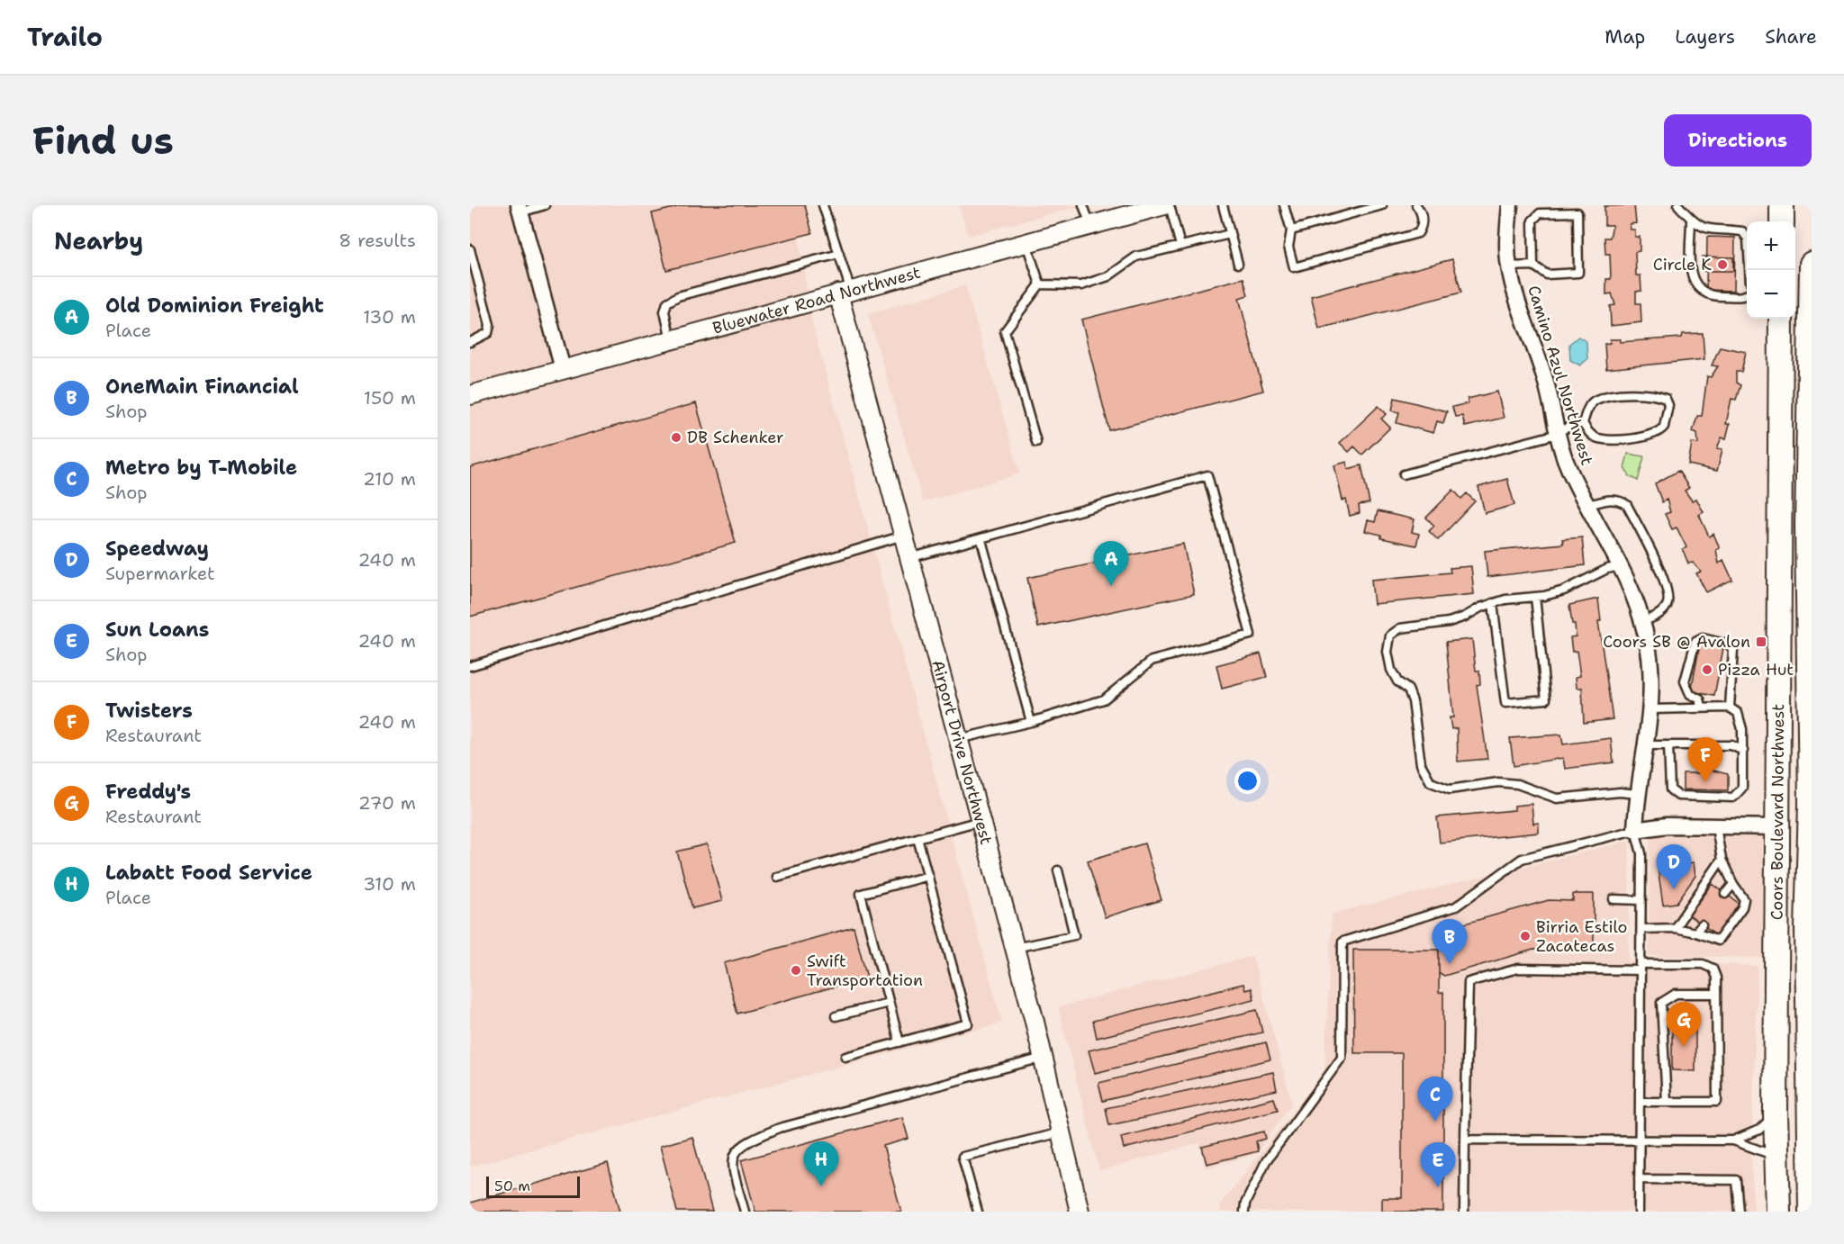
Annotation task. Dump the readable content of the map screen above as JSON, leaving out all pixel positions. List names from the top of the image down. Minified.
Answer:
{"streets":{"main road":["Coors Boulevard Northwest"],"street":["Bluewater Road Northwest","Camino Azul Northwest","Airport Drive Northwest"]},"crossings":[["Bluewater Road Northwest","Airport Drive Northwest"]],"places":{"other":["Circle K","DB Schenker","Pizza Hut","Birria Estilo Zacatecas","Swift Transportation"],"transit":["Coors SB @ Avalon"]},"scale_bar":"50 m","page":{"header":"Trailo","nav":["Map","Layers","Share"],"buttons":"Directions","title":"Find us","heading":["Nearby","8 results"],"map_buttons":["+","−"],"list":[{"mark":"A","name":"Old Dominion Freight","note":"Place","value":"130 m"},{"mark":"B","name":"OneMain Financial","note":"Shop","value":"150 m"},{"mark":"C","name":"Metro by T-Mobile","note":"Shop","value":"210 m"},{"mark":"D","name":"Speedway","note":"Supermarket","value":"240 m"},{"mark":"E","name":"Sun Loans","note":"Shop","value":"240 m"},{"mark":"F","name":"Twisters","note":"Restaurant","value":"240 m"},{"mark":"G","name":"Freddy's","note":"Restaurant","value":"270 m"},{"mark":"H","name":"Labatt Food Service","note":"Place","value":"310 m"}],"pins":["A","F","D","B","G","C","H","E"],"scale":"50 m"}}
